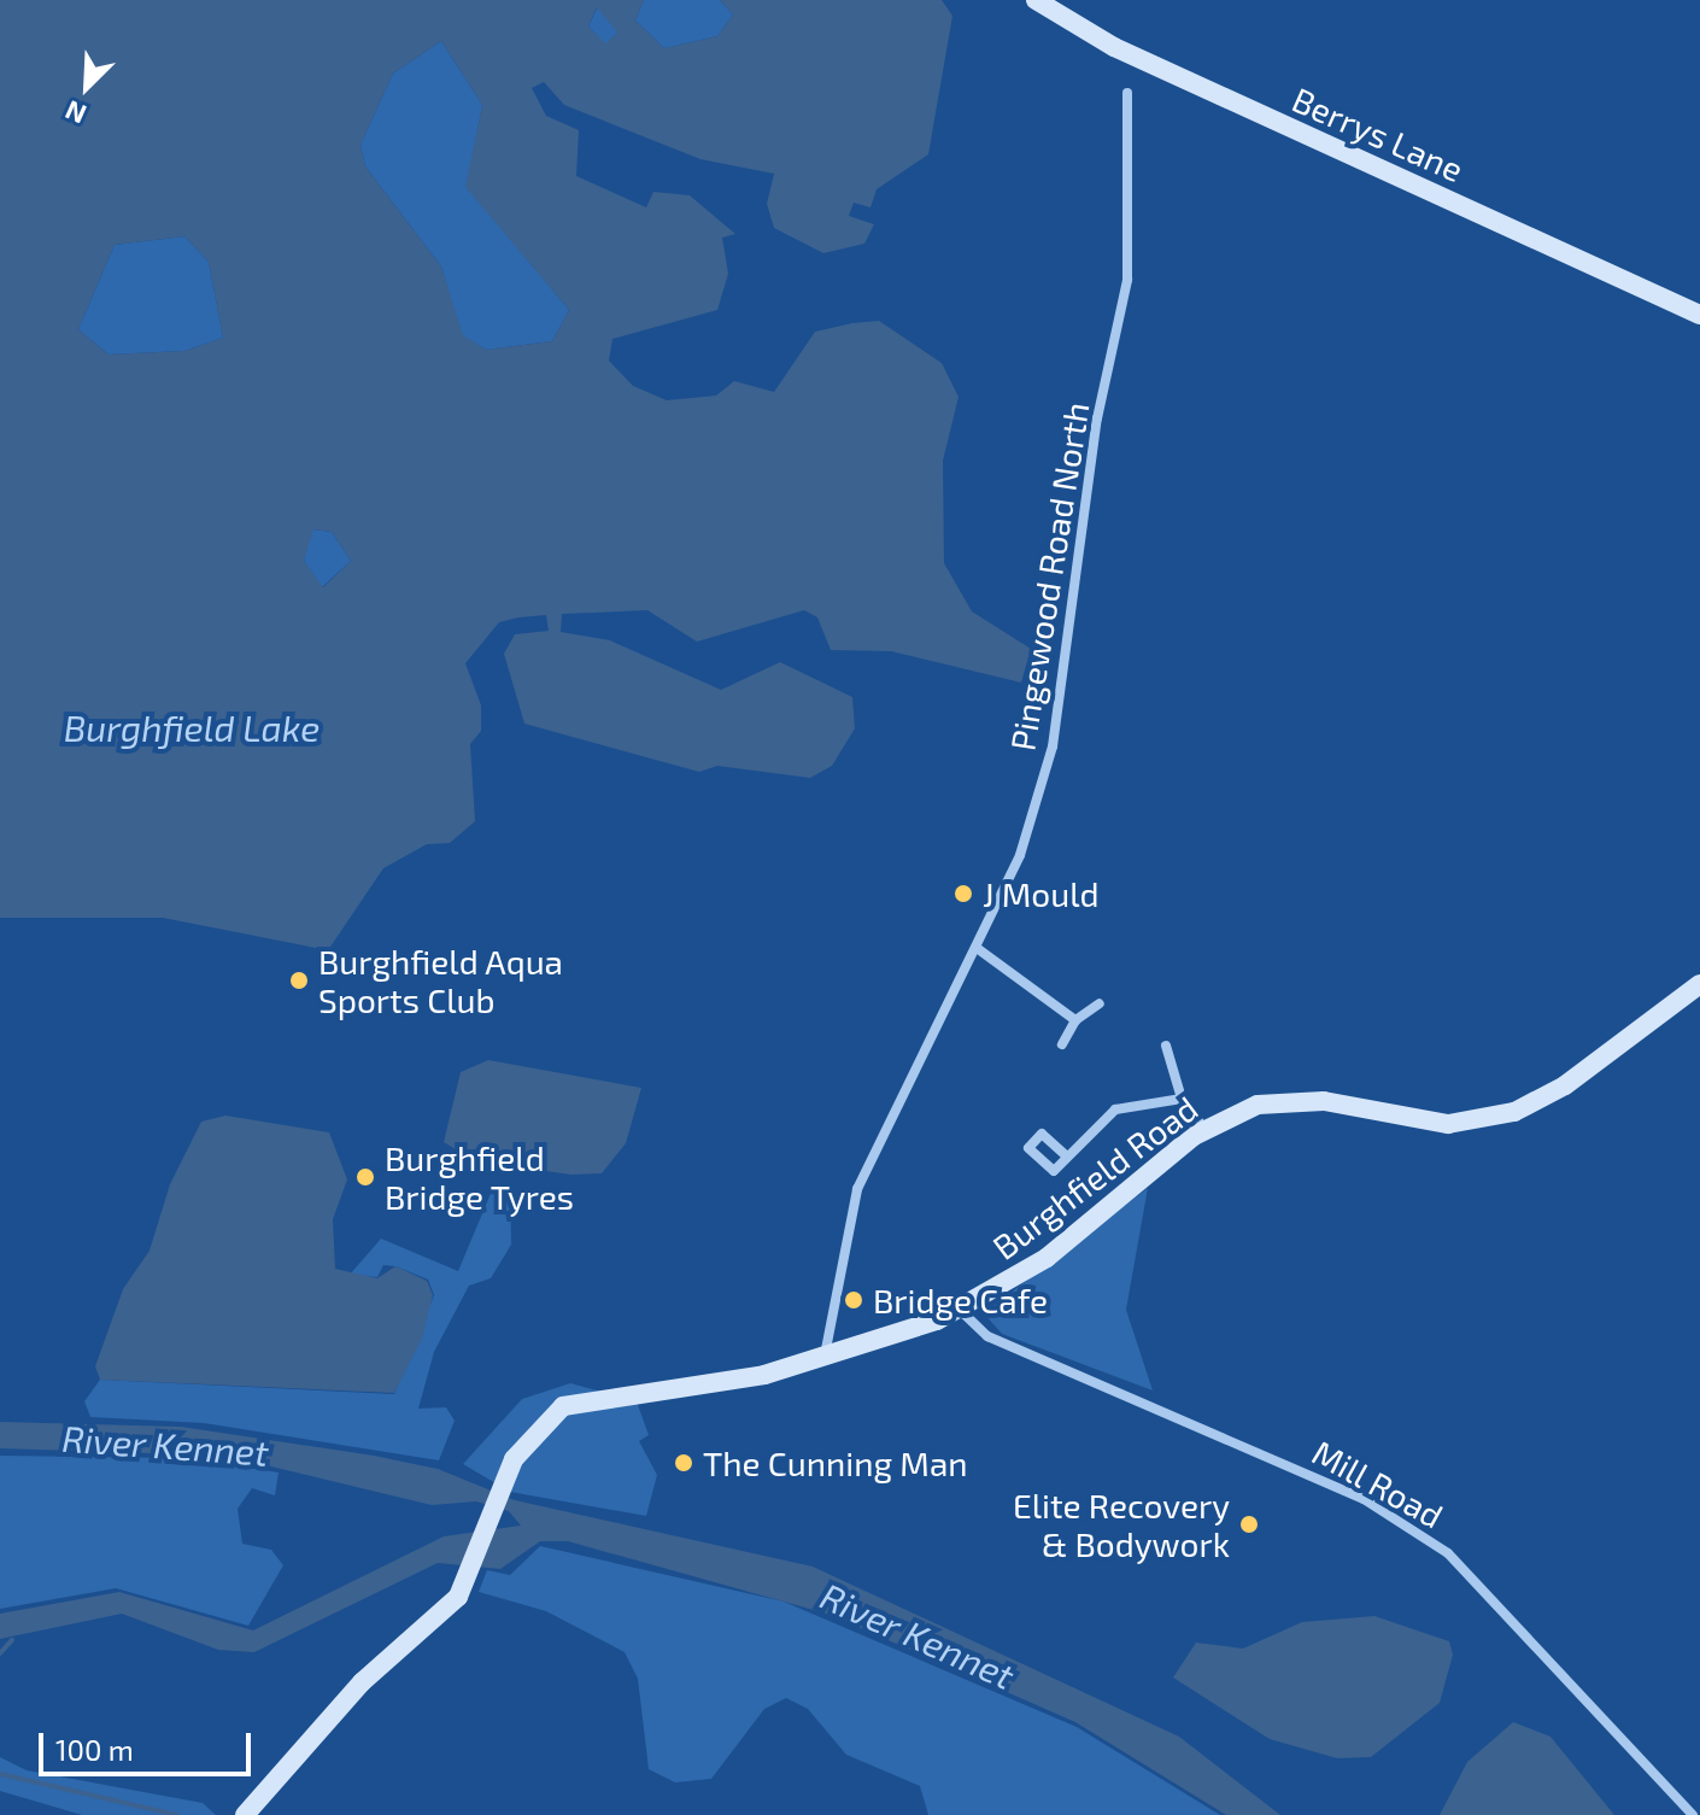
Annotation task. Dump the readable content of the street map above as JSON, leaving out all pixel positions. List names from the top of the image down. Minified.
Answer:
{"streets":{"street":["Berrys Lane","Pingewood Road North","Burghfield Road","Mill Road"]},"crossings":[["Pingewood Road North","Burghfield Road"],["Burghfield Road","Mill Road"]],"water":["Burghfield Lake","River Kennet"],"places":["J Mould","Burghfield Aqua Sports Club","Burghfield Bridge Tyres","Bridge Cafe","The Cunning Man","Elite Recovery & Bodywork"],"scale_bar":"100 m","north":"bottom left"}
